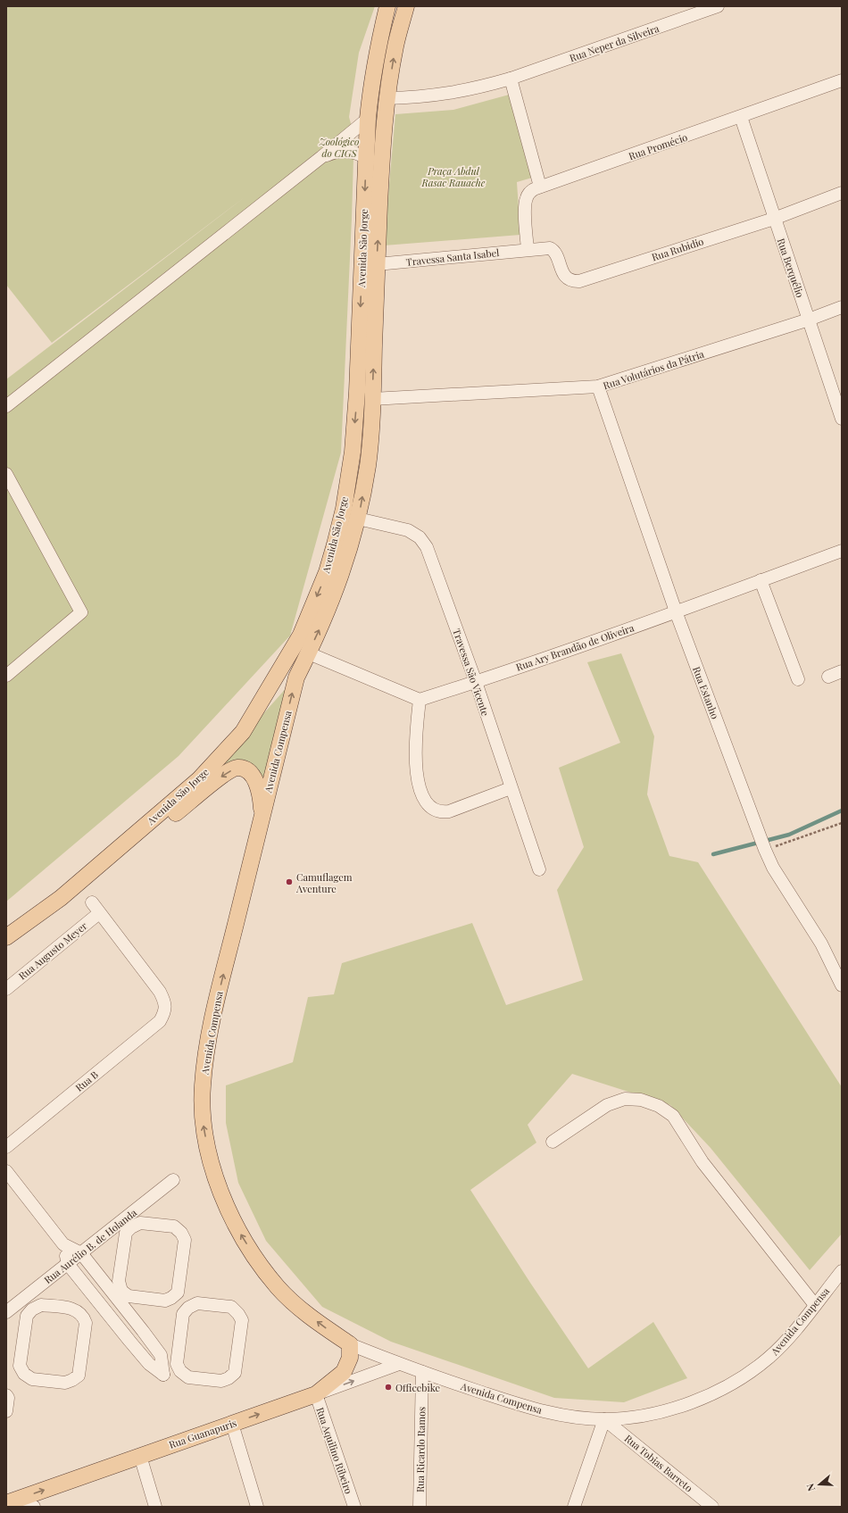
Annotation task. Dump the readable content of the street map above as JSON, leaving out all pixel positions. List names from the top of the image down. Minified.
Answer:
{"streets":{"main road":["Avenida São Jorge","Avenida Compensa","Rua Guanapuris"],"street":["Rua Neper da Silveira","Rua Promécio","Rua Rubidio","Travessa Santa Isabel","Rua Berquélio","Rua Volutários da Pátria","Rua Ary Brandão de Oliveira","Travessa São Vicente","Rua Estanho","Rua Augusto Meyer","Rua B","Rua Aurélio B. de Holanda","Rua Ricardo Ramos","Rua Aquilino Ribeiro","Rua Tobias Barreto"]},"crossings":[["Rua Neper da Silveira","Avenida São Jorge"],["Rua Promécio","Rua Rubidio"],["Rua Promécio","Travessa Santa Isabel"],["Rua Promécio","Rua Berquélio"],["Avenida São Jorge","Travessa Santa Isabel"],["Avenida São Jorge","Rua Volutários da Pátria"],["Avenida São Jorge","Travessa São Vicente"],["Avenida São Jorge","Avenida Compensa"],["Rua Rubidio","Travessa Santa Isabel"],["Rua Rubidio","Rua Berquélio"],["Rua Berquélio","Rua Volutários da Pátria"],["Rua Volutários da Pátria","Rua Estanho"],["Rua Ary Brandão de Oliveira","Travessa São Vicente"],["Rua Ary Brandão de Oliveira","Rua Estanho"],["Avenida Compensa","Rua Guanapuris"],["Avenida Compensa","Rua Ricardo Ramos"],["Avenida Compensa","Rua Tobias Barreto"],["Rua Augusto Meyer","Rua B"],["Rua Guanapuris","Rua Aquilino Ribeiro"]],"one_way":["Avenida Compensa","Rua Guanapuris"],"parks":["Zoológico do CIGS","Praça Abdul Rasac Rauache"],"places":["Camuflagem Aventure","Officebike"],"north":"left"}
